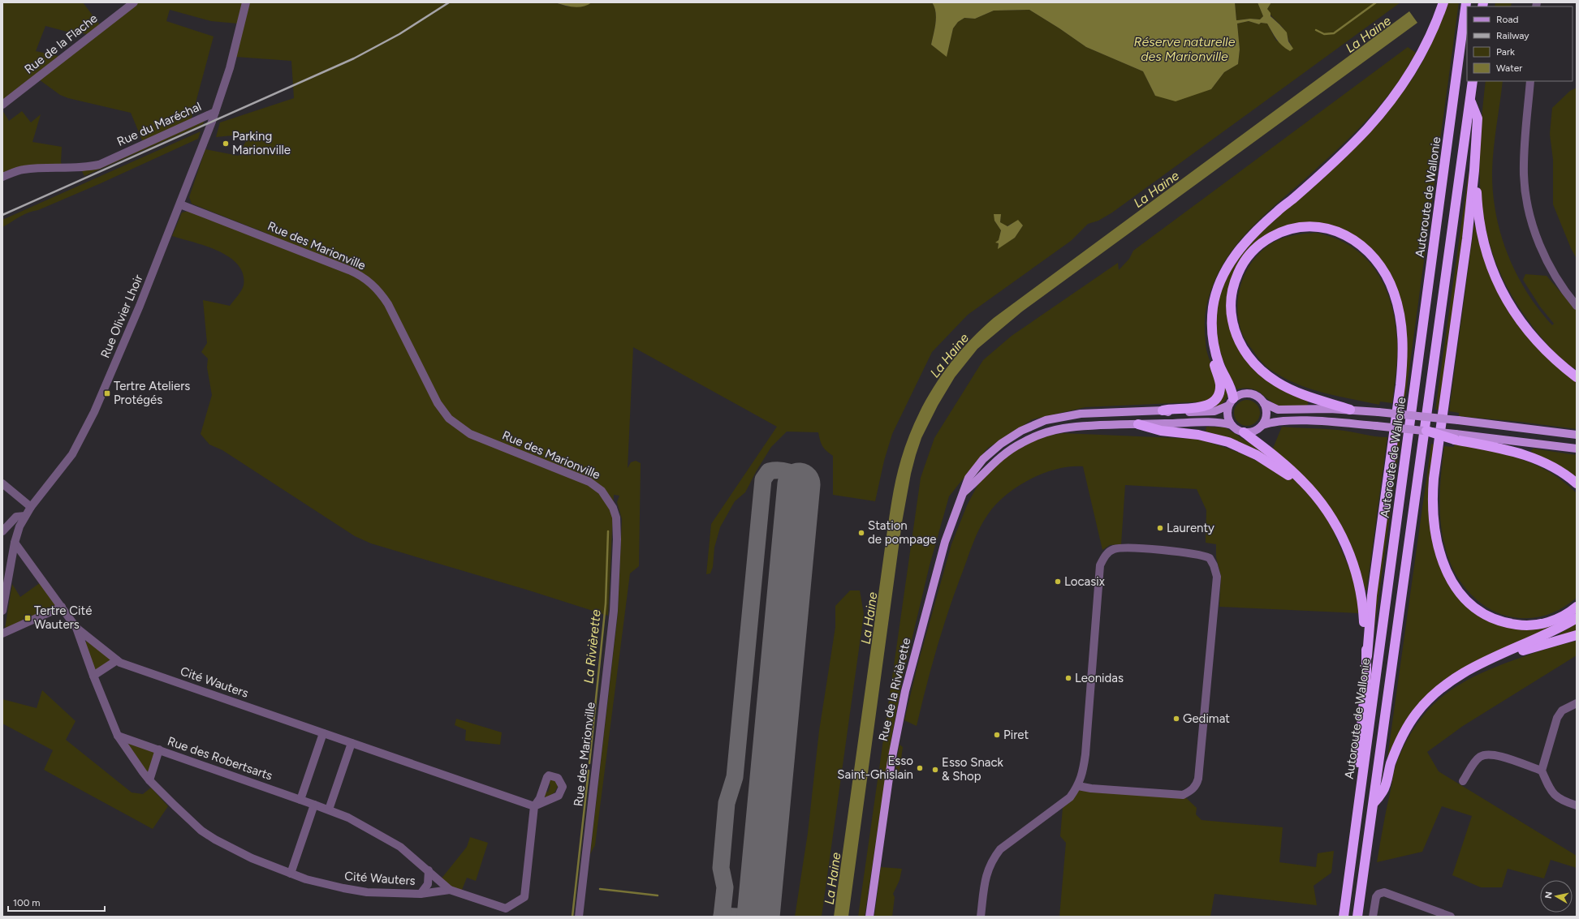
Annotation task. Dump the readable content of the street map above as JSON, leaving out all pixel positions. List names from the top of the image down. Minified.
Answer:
{"streets":{"highway":["Autoroute de Wallonie"],"main road":["Rue de la Rivièrette"],"street":["Rue de la Flache","Rue du Maréchal","Rue des Marionville","Rue Olivier Lhoir","Cité Wauters","Rue des Robertsarts"]},"crossings":[["Rue du Maréchal","Rue Olivier Lhoir"],["Rue des Marionville","Rue Olivier Lhoir"],["Rue Olivier Lhoir","Cité Wauters"],["Cité Wauters","Rue des Robertsarts"]],"water":["La Haine","Réserve naturelle des Marionville","La Rivièrette"],"places":{"other":["Parking Marionville","Laurenty","Station de pompage","Locasix","Leonidas","Gedimat","Piret","Esso Saint-Ghislain","Esso Snack & Shop"],"transit":["Tertre Ateliers Protégés","Tertre Cité Wauters"]},"legend":["Road","Railway","Park","Water"],"scale_bar":"100 m","north":"left"}
